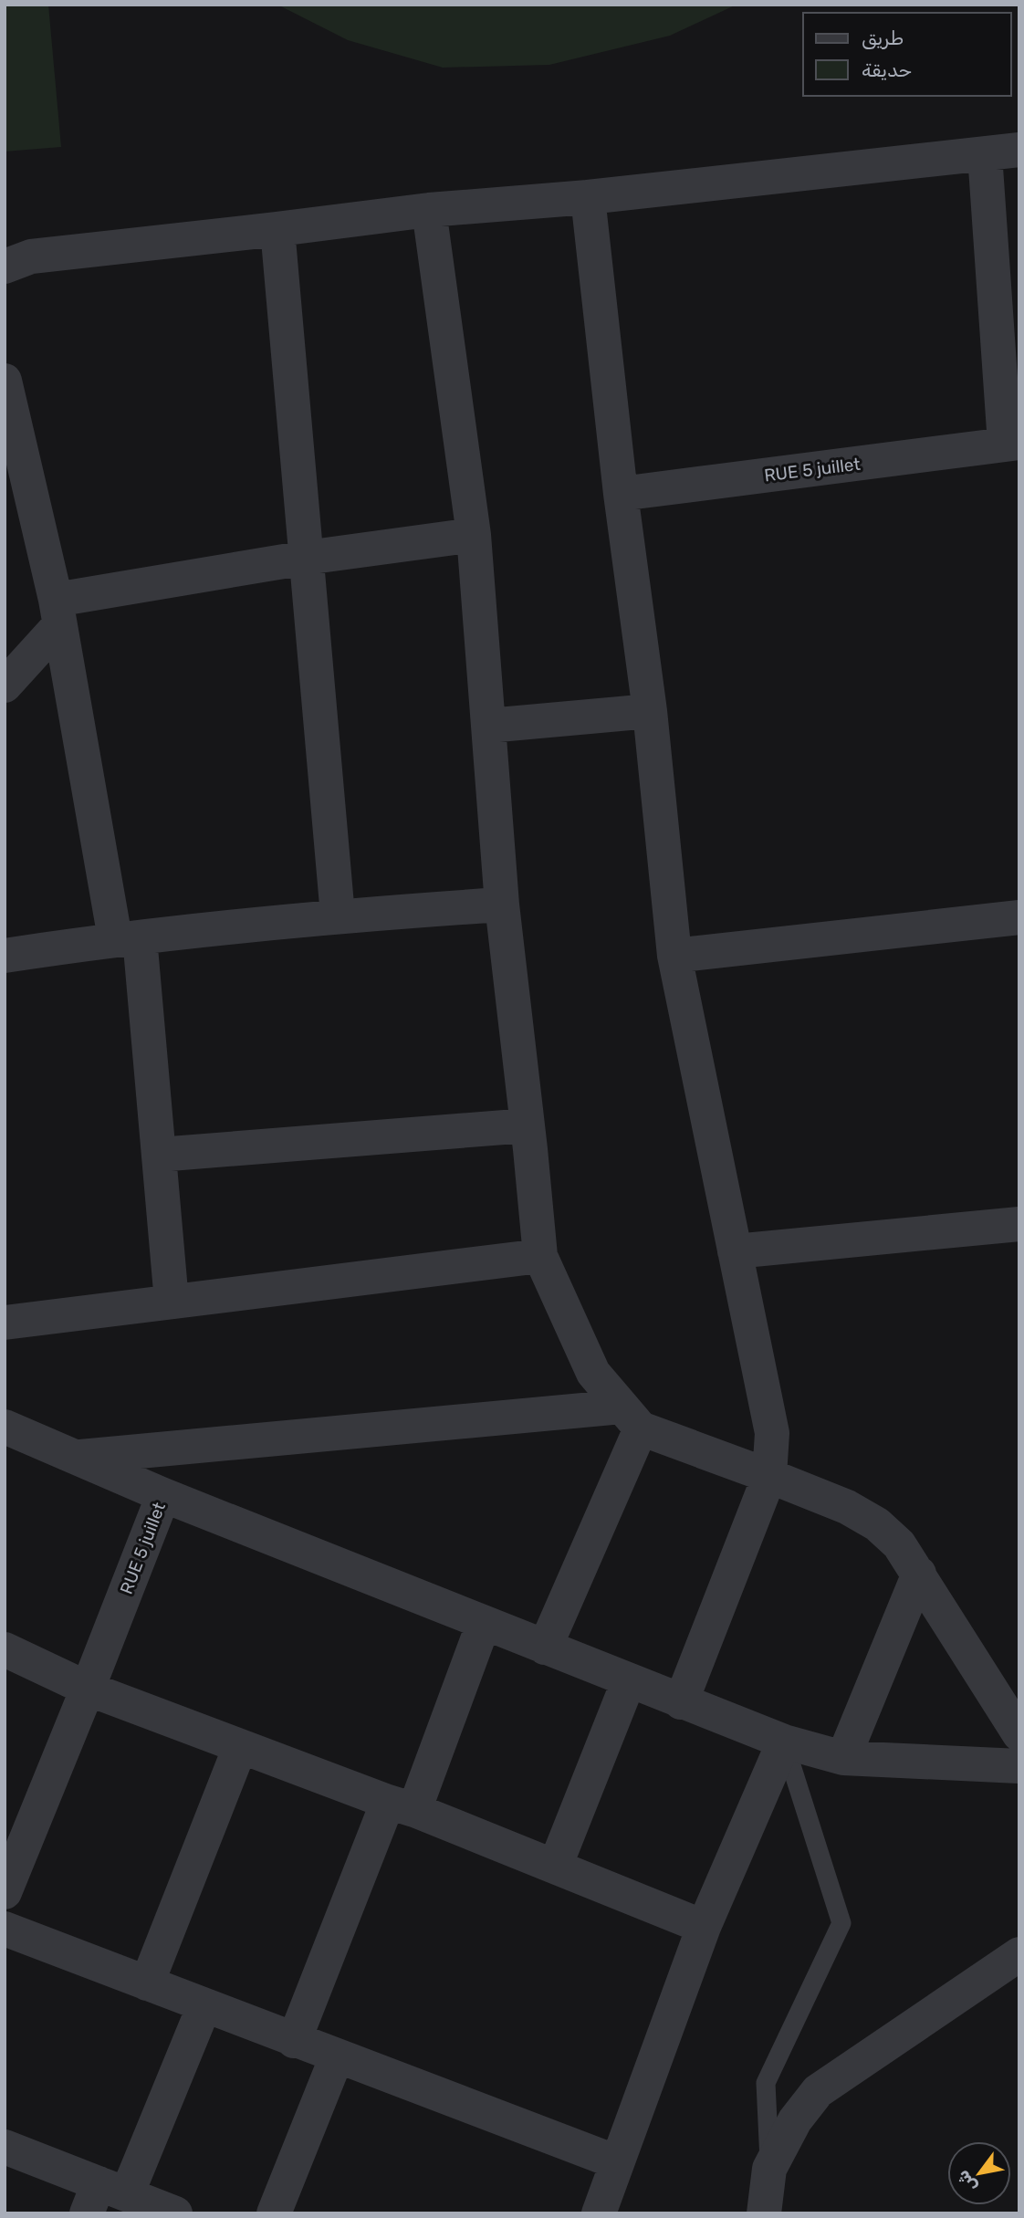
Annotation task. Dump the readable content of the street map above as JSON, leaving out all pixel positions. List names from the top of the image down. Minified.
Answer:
{"streets":{"street":["RUE 5 juillet"]},"legend":["طريق","حديقة"],"north":"bottom left"}
